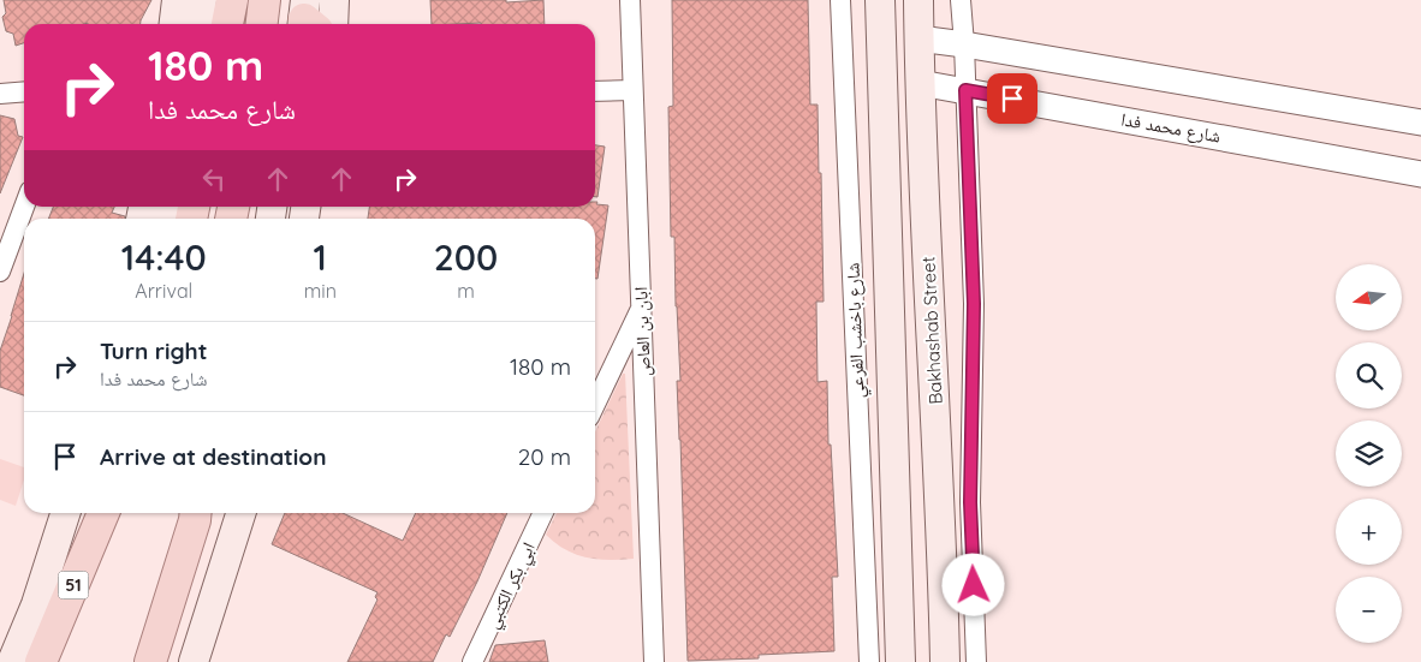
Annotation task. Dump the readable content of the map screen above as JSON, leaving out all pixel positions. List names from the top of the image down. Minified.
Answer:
{"streets":{"main road":["Bakhashab Street","51"],"street":["شارع محمد فدا","شارع باخشب الفرعي","ابان بن العاص","ابي بكر الكتبي"]},"crossings":[["شارع محمد فدا","Bakhashab Street"]],"north":"left","page":{"turn":["180 m","شارع محمد فدا"],"eta":["14:40","Arrival","1","min","200","m"],"map_buttons":["+","−"],"list":[{"name":"Turn right","note":"شارع محمد فدا","value":"180 m"},{"name":"Arrive at destination","value":"20 m"}]}}
